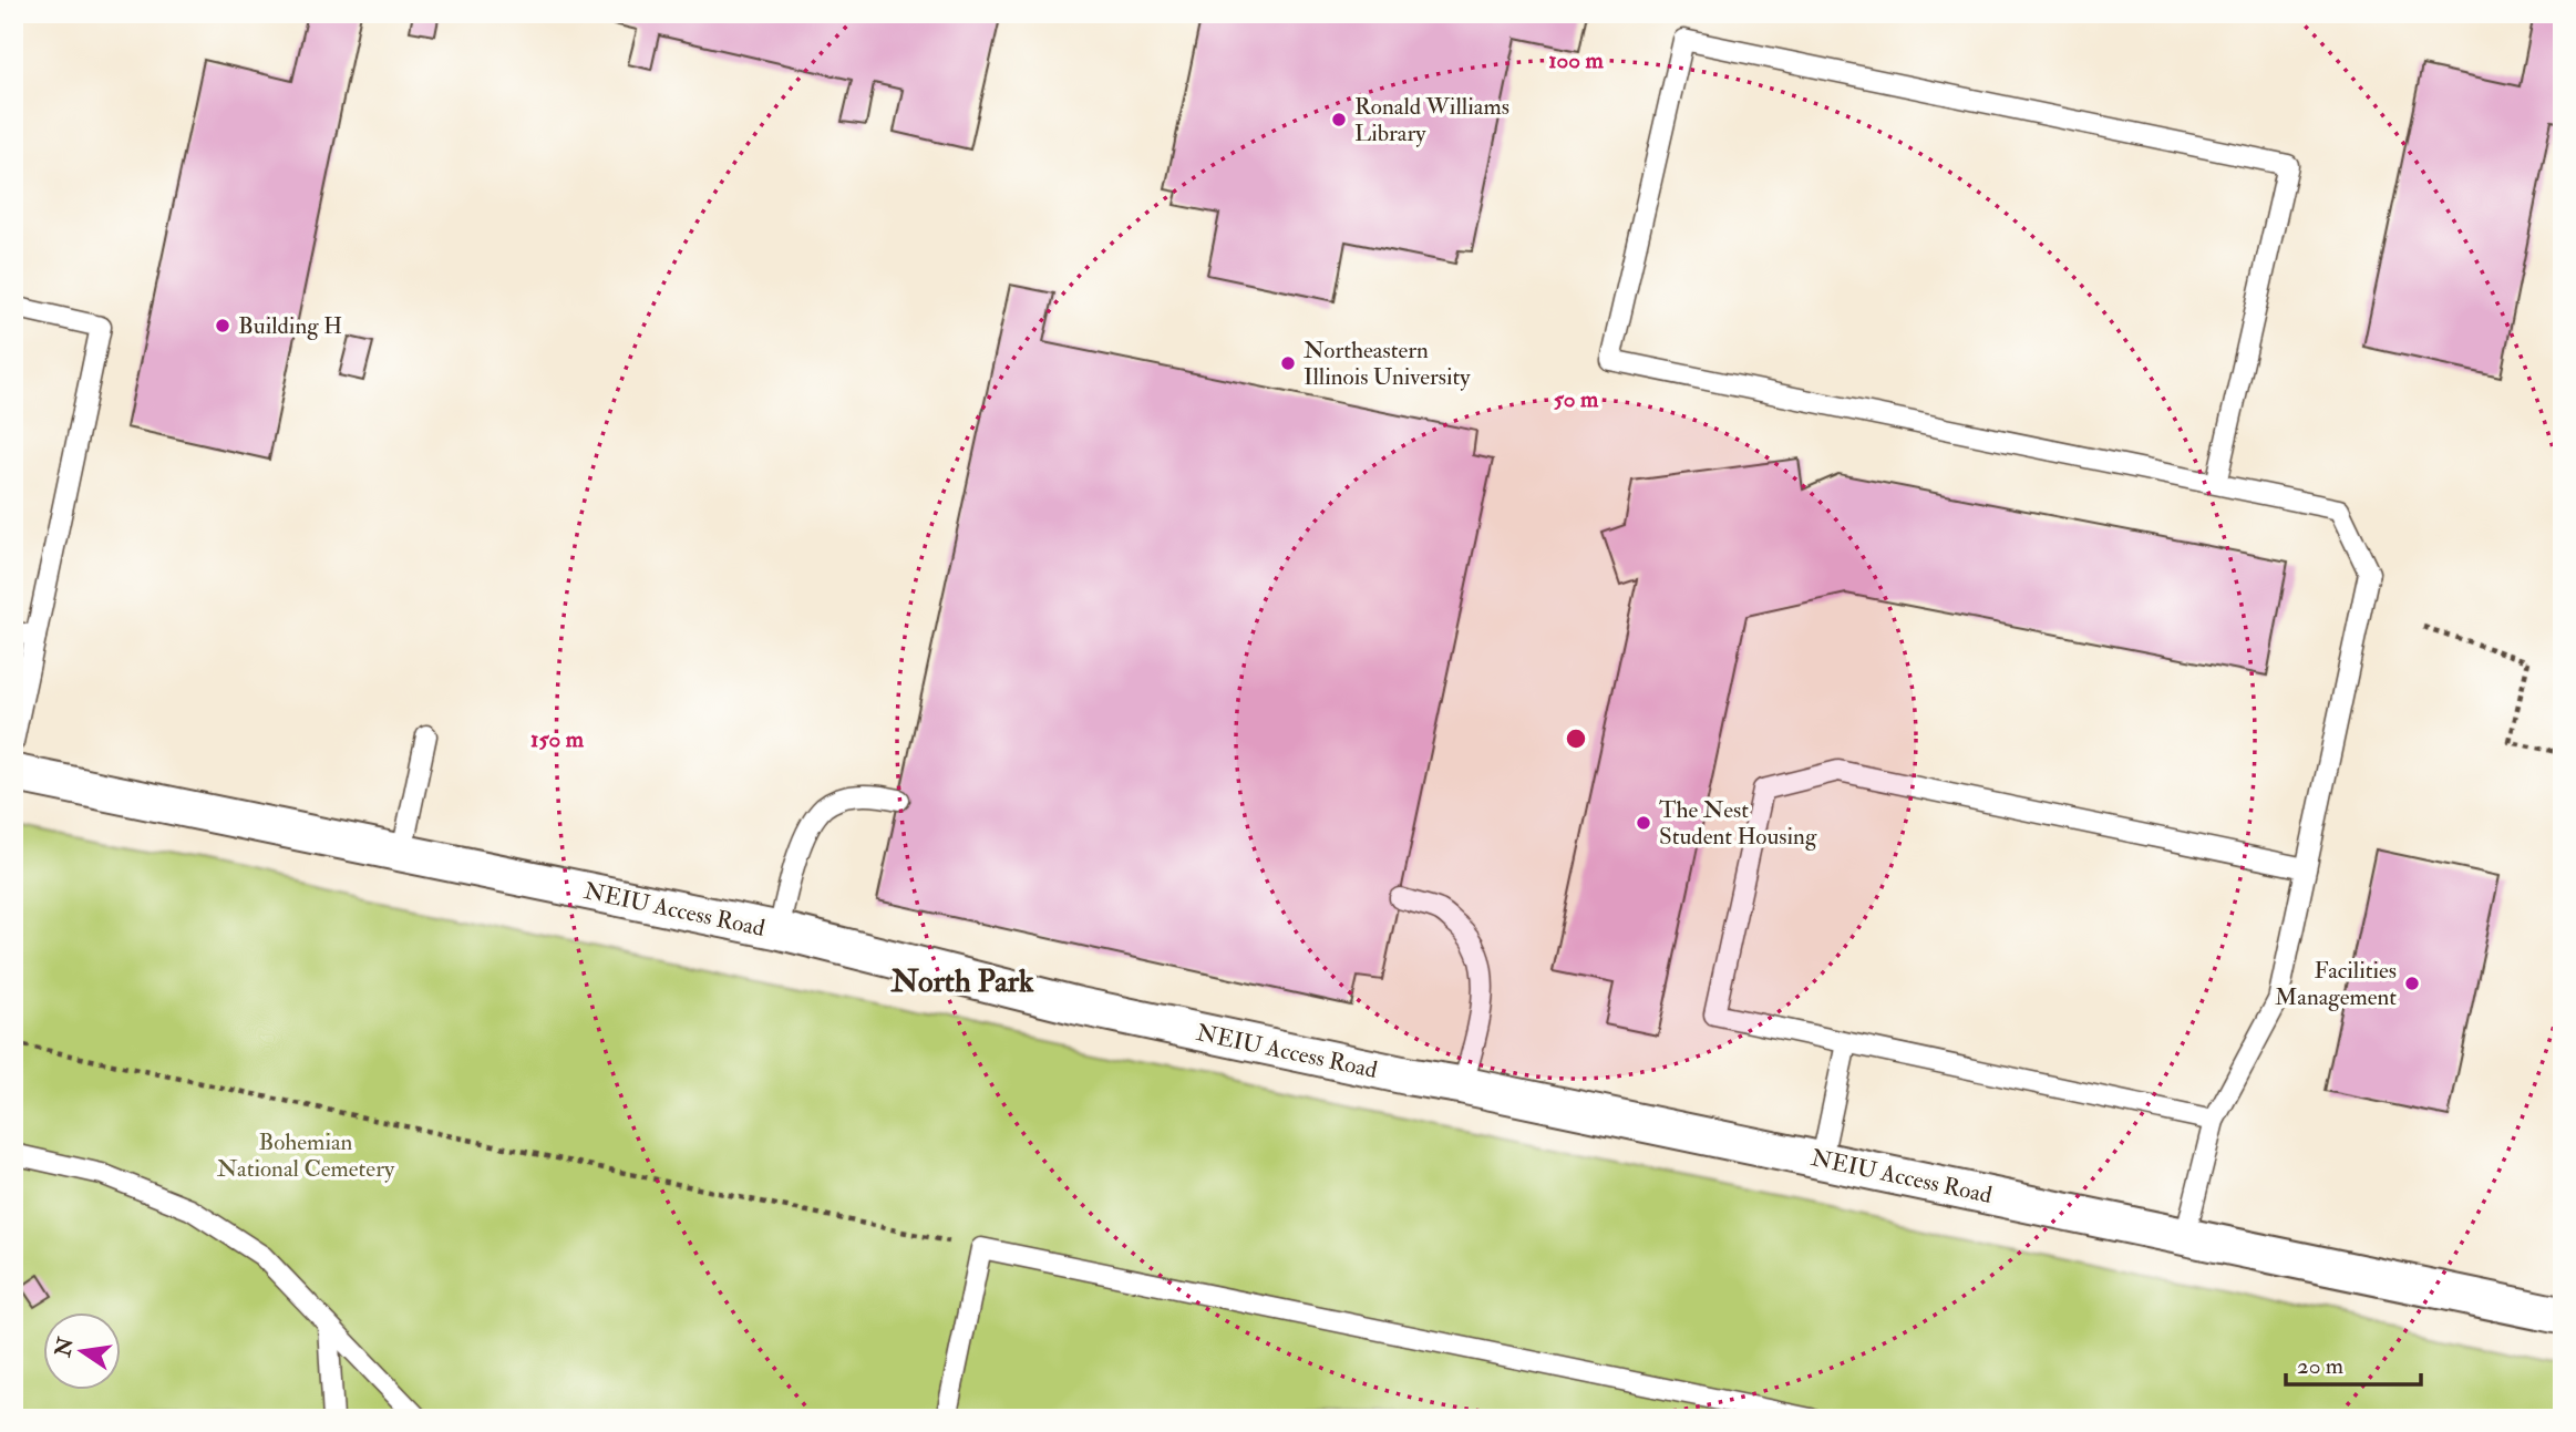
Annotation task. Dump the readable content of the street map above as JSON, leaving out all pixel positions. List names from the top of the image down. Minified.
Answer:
{"streets":{"street":["NEIU Access Road"]},"districts":["North Park"],"parks":["Bohemian National Cemetery"],"places":["Ronald Williams Library","Building H","Northeastern Illinois University","The Nest Student Housing","Facilities Management"],"scale_bar":"20 m","north":"left","rings":["100 m","50 m","150 m"]}
